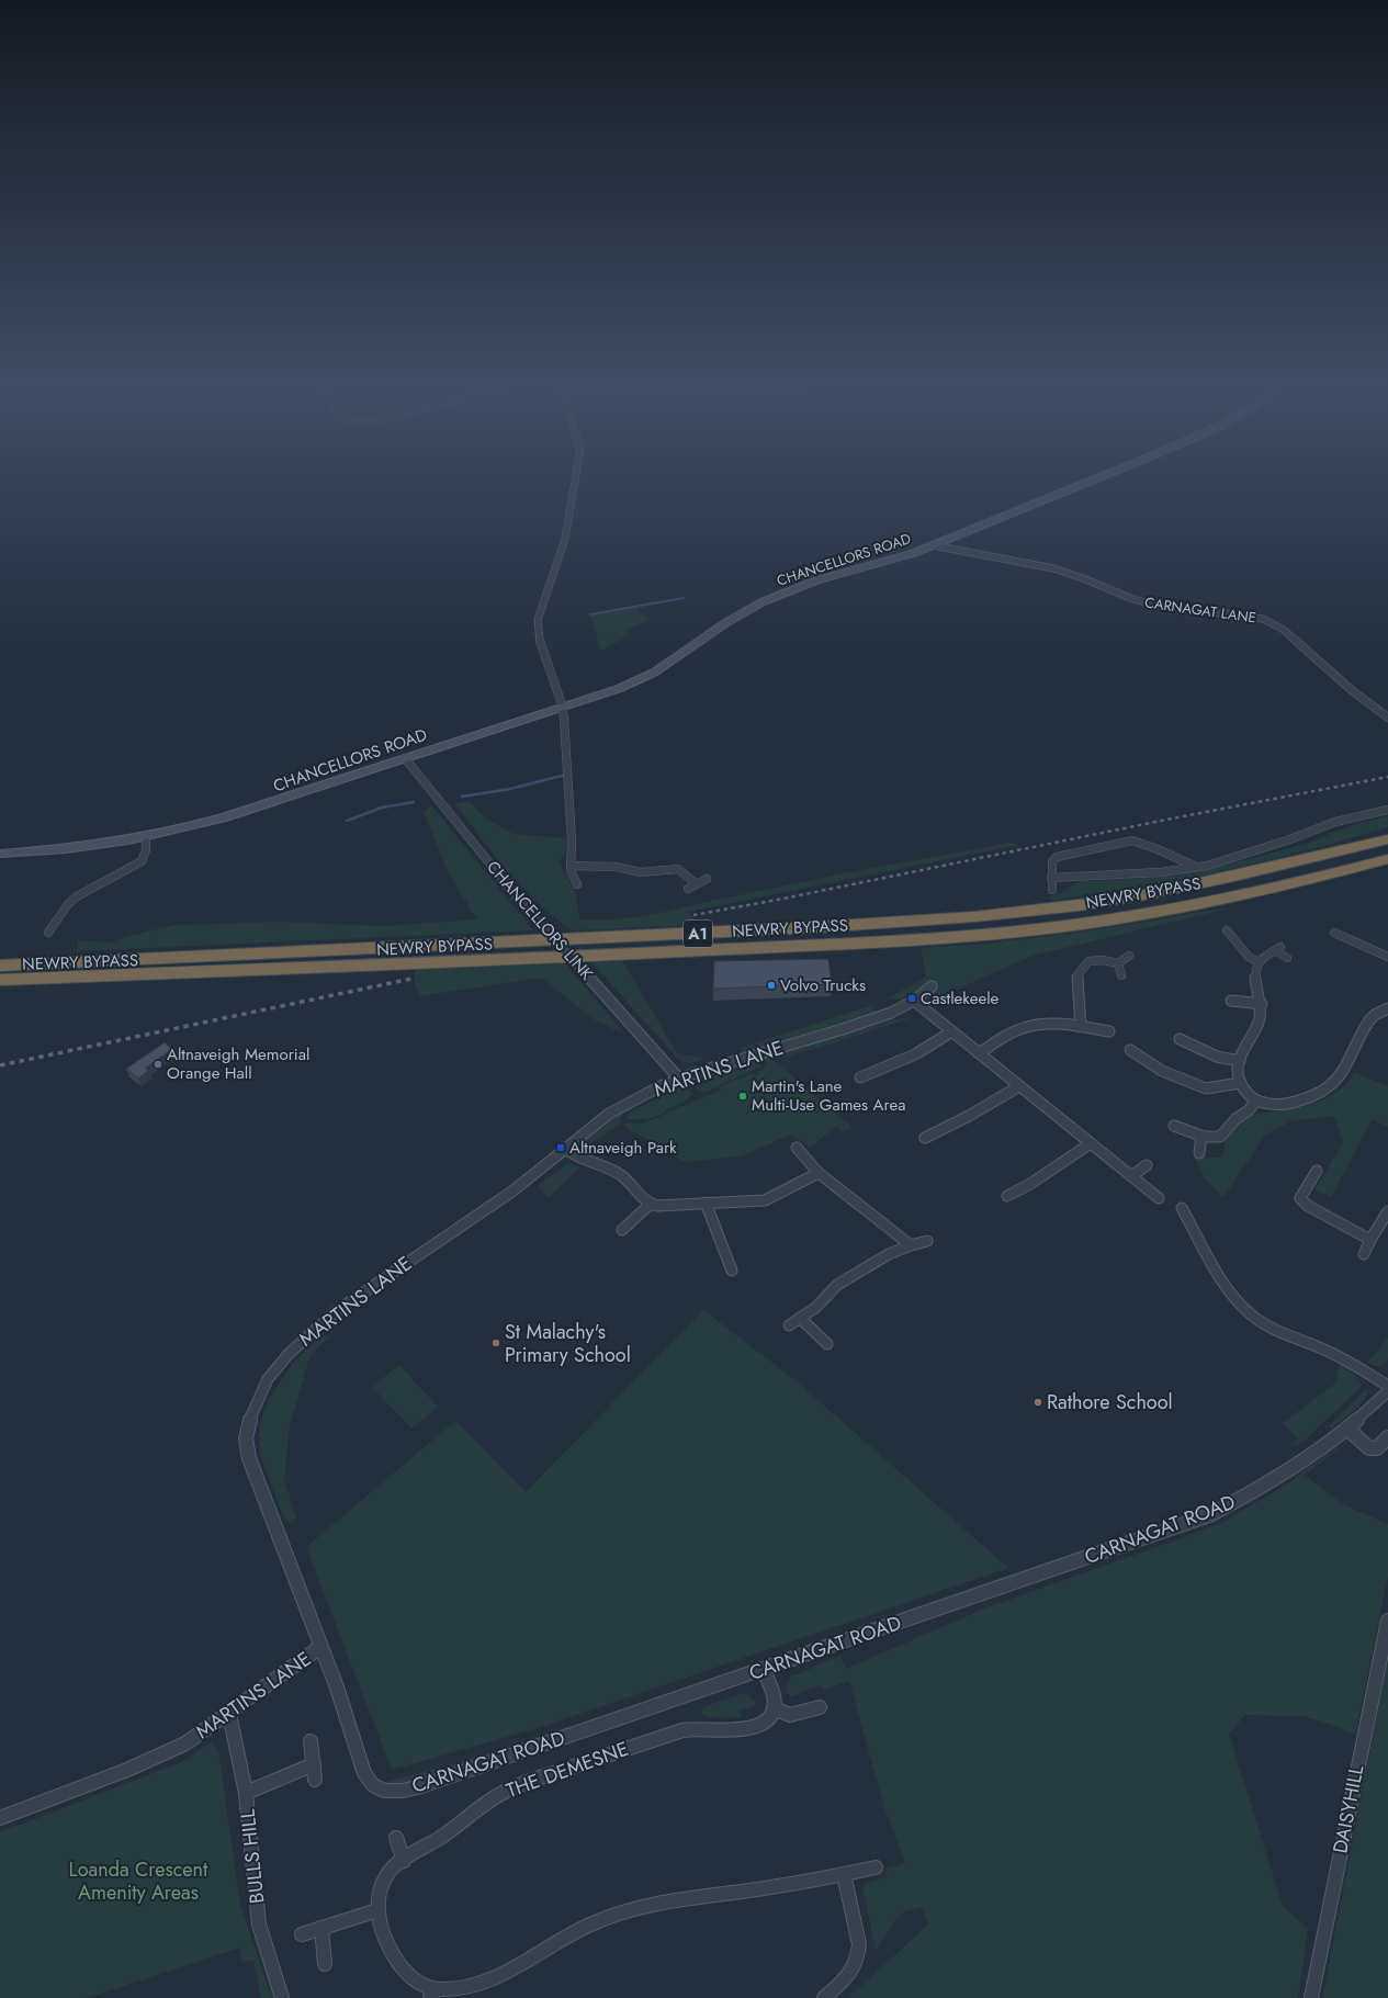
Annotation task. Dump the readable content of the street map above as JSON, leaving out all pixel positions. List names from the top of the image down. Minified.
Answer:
{"streets":{"highway":["NEWRY BYPASS","A1"],"street":["CHANCELLORS ROAD","CARNAGAT LANE","CHANCELLORS LINK","MARTINS LANE","CARNAGAT ROAD","THE DEMESNE","DAISYHILL","BULLS HILL"]},"crossings":[["CHANCELLORS ROAD","CARNAGAT LANE"],["CHANCELLORS ROAD","CHANCELLORS LINK"],["CHANCELLORS LINK","MARTINS LANE"],["MARTINS LANE","CARNAGAT ROAD"],["MARTINS LANE","BULLS HILL"]],"parks":["Loanda Crescent Amenity Areas"],"places":{"other":["Volvo Trucks","Altnaveigh Memorial Orange Hall","Martin's Lane Multi-Use Games Area","St Malachy's Primary School","Rathore School"],"transit":["Castlekeele","Altnaveigh Park"]}}
